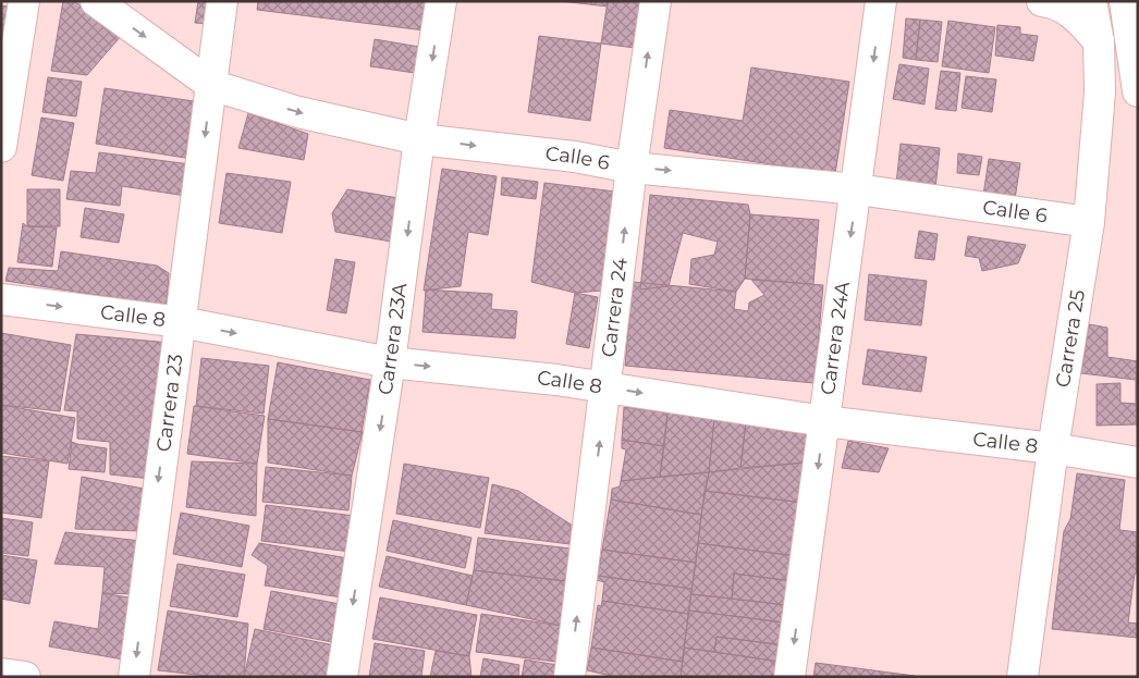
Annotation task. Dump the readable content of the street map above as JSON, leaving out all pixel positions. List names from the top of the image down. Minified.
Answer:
{"streets":{"street":["Calle 6","Carrera 24","Calle 8","Carrera 23A","Carrera 24A","Carrera 25","Carrera 23"]},"crossings":[["Calle 6","Carrera 24"],["Calle 6","Carrera 23A"],["Calle 6","Carrera 24A"],["Calle 6","Carrera 25"],["Calle 6","Carrera 23"],["Carrera 24","Calle 8"],["Calle 8","Carrera 23A"],["Calle 8","Carrera 24A"],["Calle 8","Carrera 25"],["Calle 8","Carrera 23"]],"one_way":["Calle 6","Carrera 24","Calle 8","Carrera 23A","Carrera 24A","Carrera 23"]}
